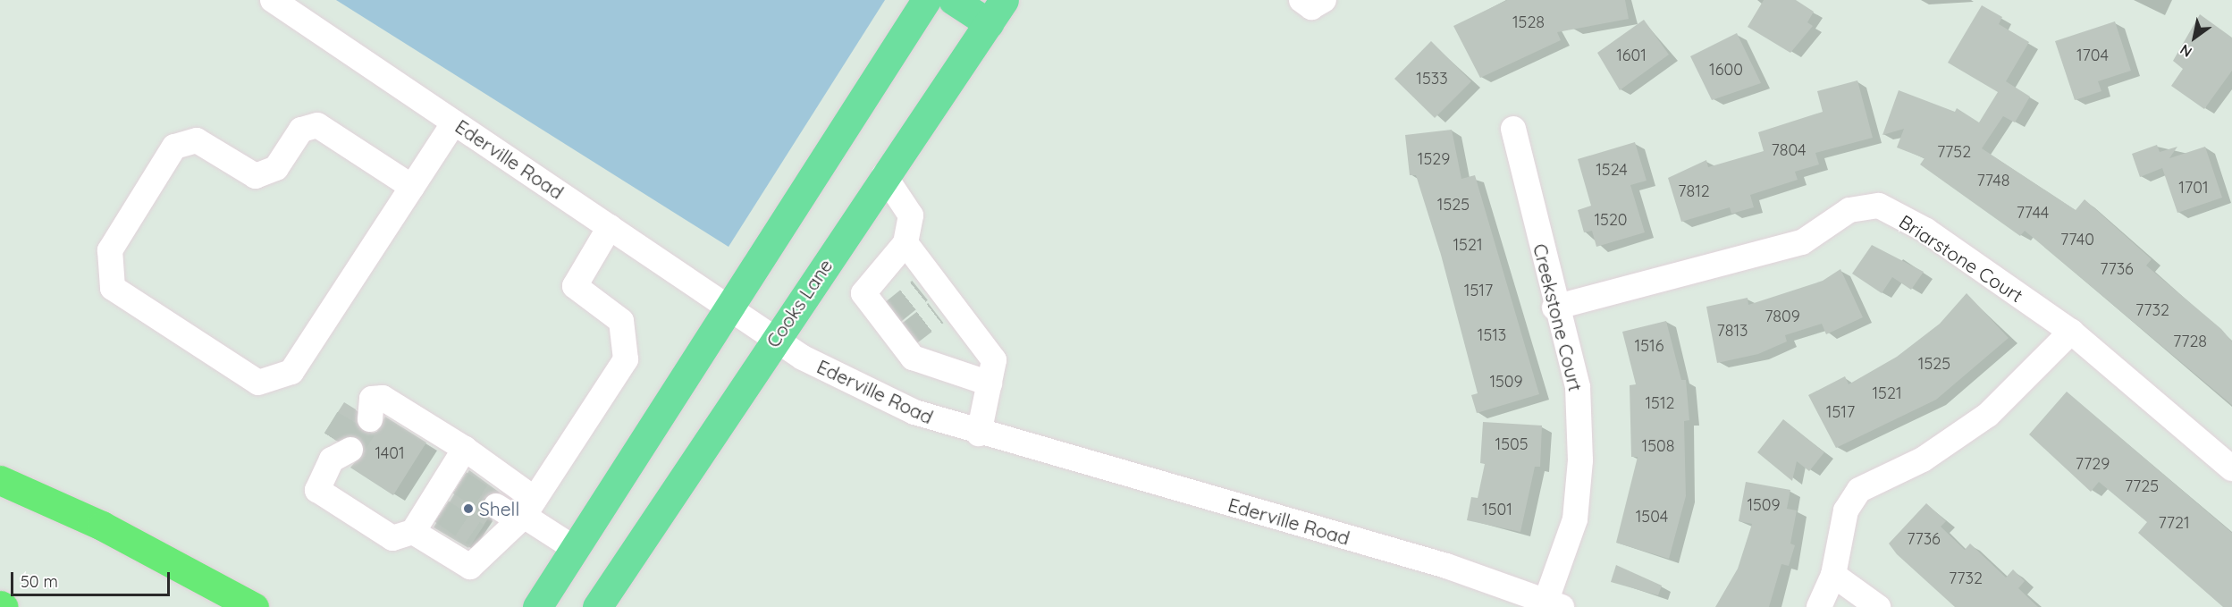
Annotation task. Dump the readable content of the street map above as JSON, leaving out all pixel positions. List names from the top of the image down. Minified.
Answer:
{"streets":{"main road":["Cooks Lane"],"street":["Ederville Road","Briarstone Court","Creekstone Court"]},"crossings":[["Ederville Road","Cooks Lane"],["Ederville Road","Creekstone Court"],["Briarstone Court","Creekstone Court"]],"places":["Shell"],"house_numbers":["1528","1601","1704","1600","1533","7804","7752","1529","1524","7748","1701","7812","1525","7744","1520","7740","1521","7736","1517","7732","7809","7813","1513","7728","1516","1525","1509","1521","1512","1517","1505","1508","1401","7729","7725","1509","1501","1504","7721","7736","7732"],"scale_bar":"50 m","north":"bottom left"}
